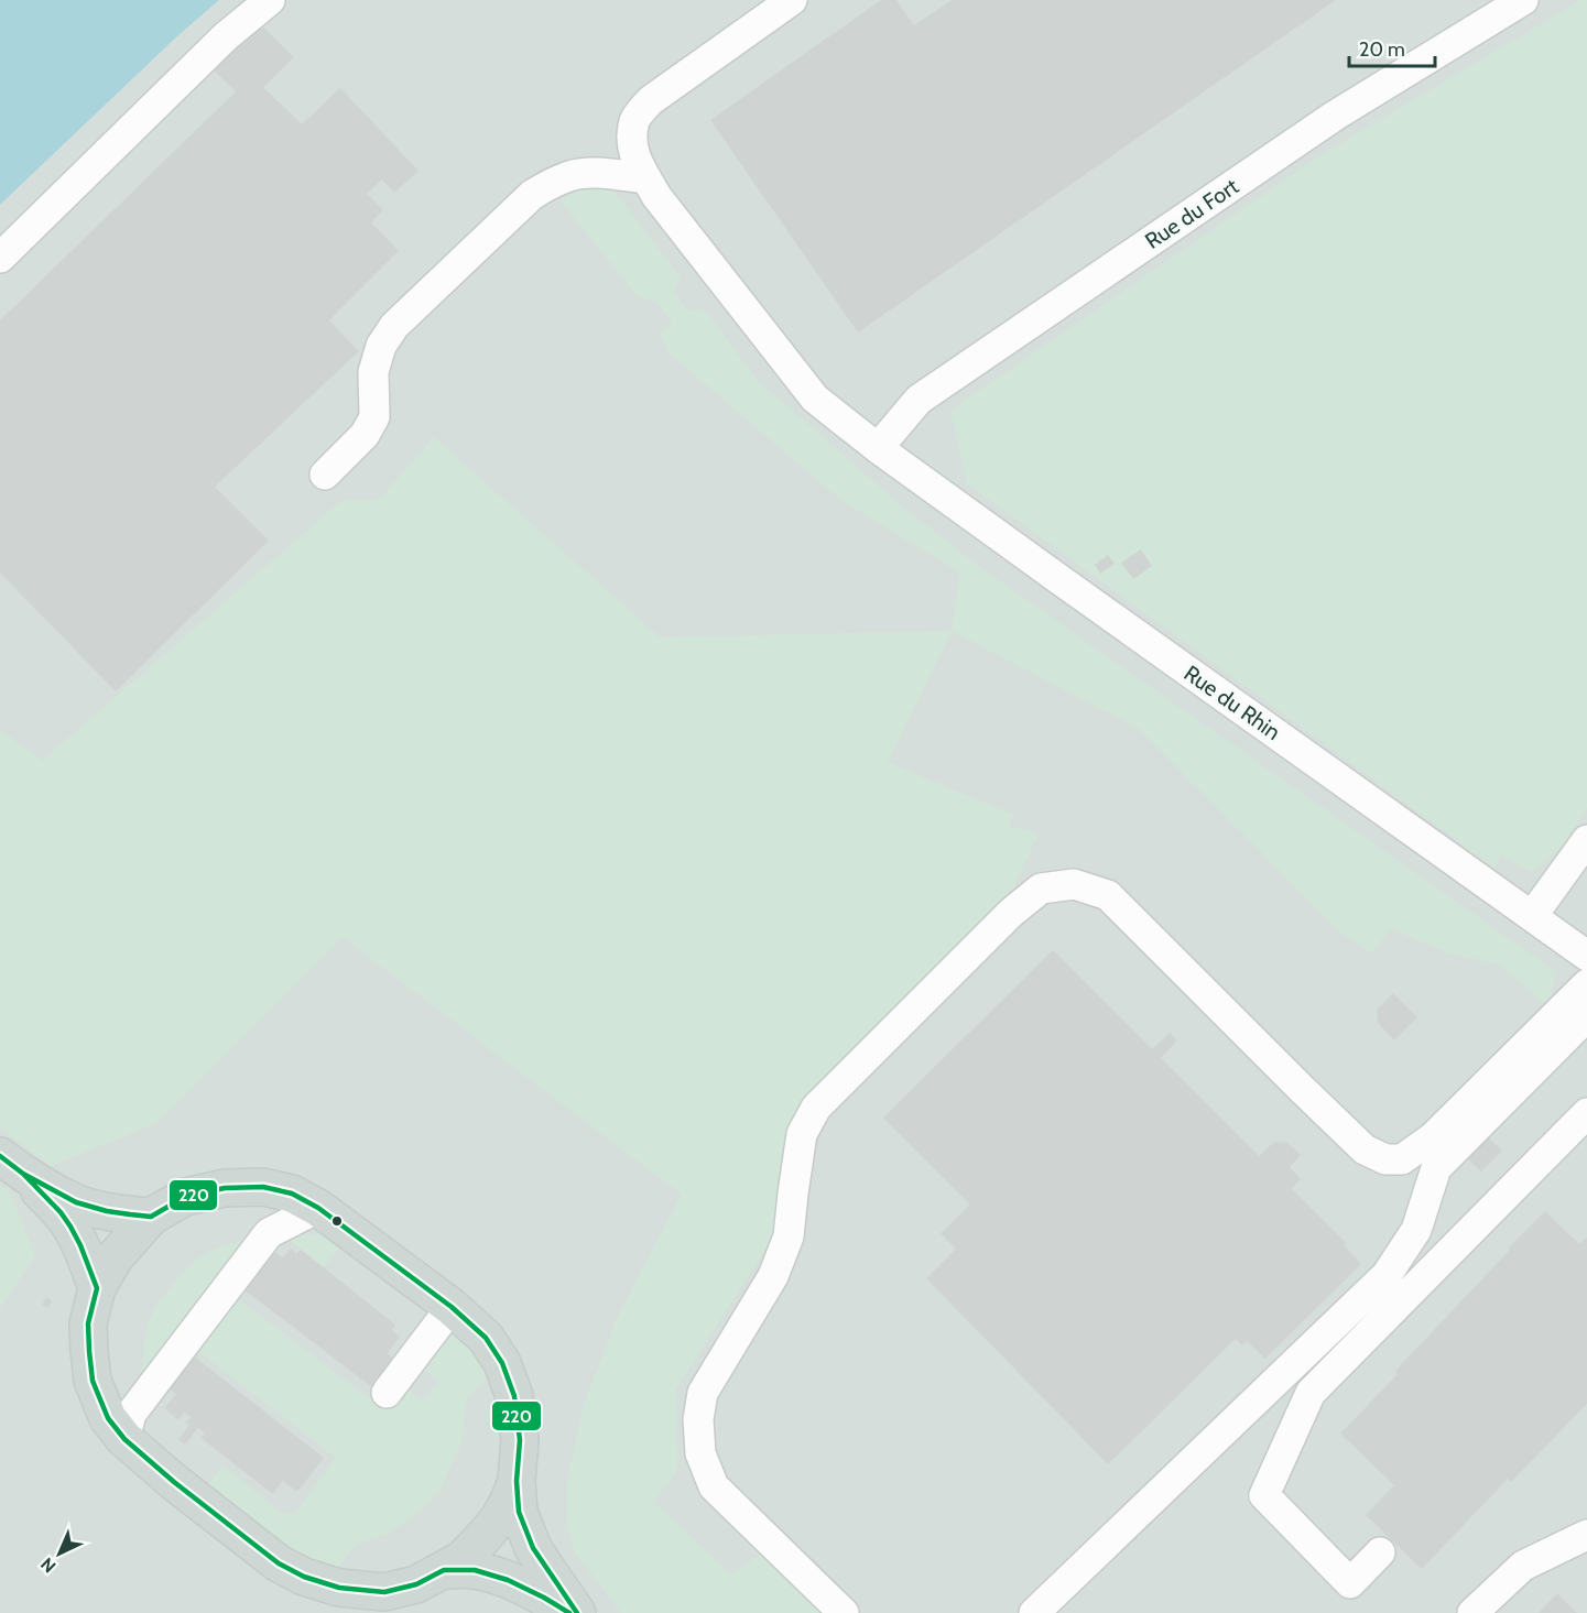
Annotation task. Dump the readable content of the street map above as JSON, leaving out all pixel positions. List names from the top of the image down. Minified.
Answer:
{"streets":{"street":["Rue du Fort","Rue du Rhin"]},"crossings":[["Rue du Fort","Rue du Rhin"]],"lines":["transit line 220"],"scale_bar":"20 m","north":"bottom left"}
